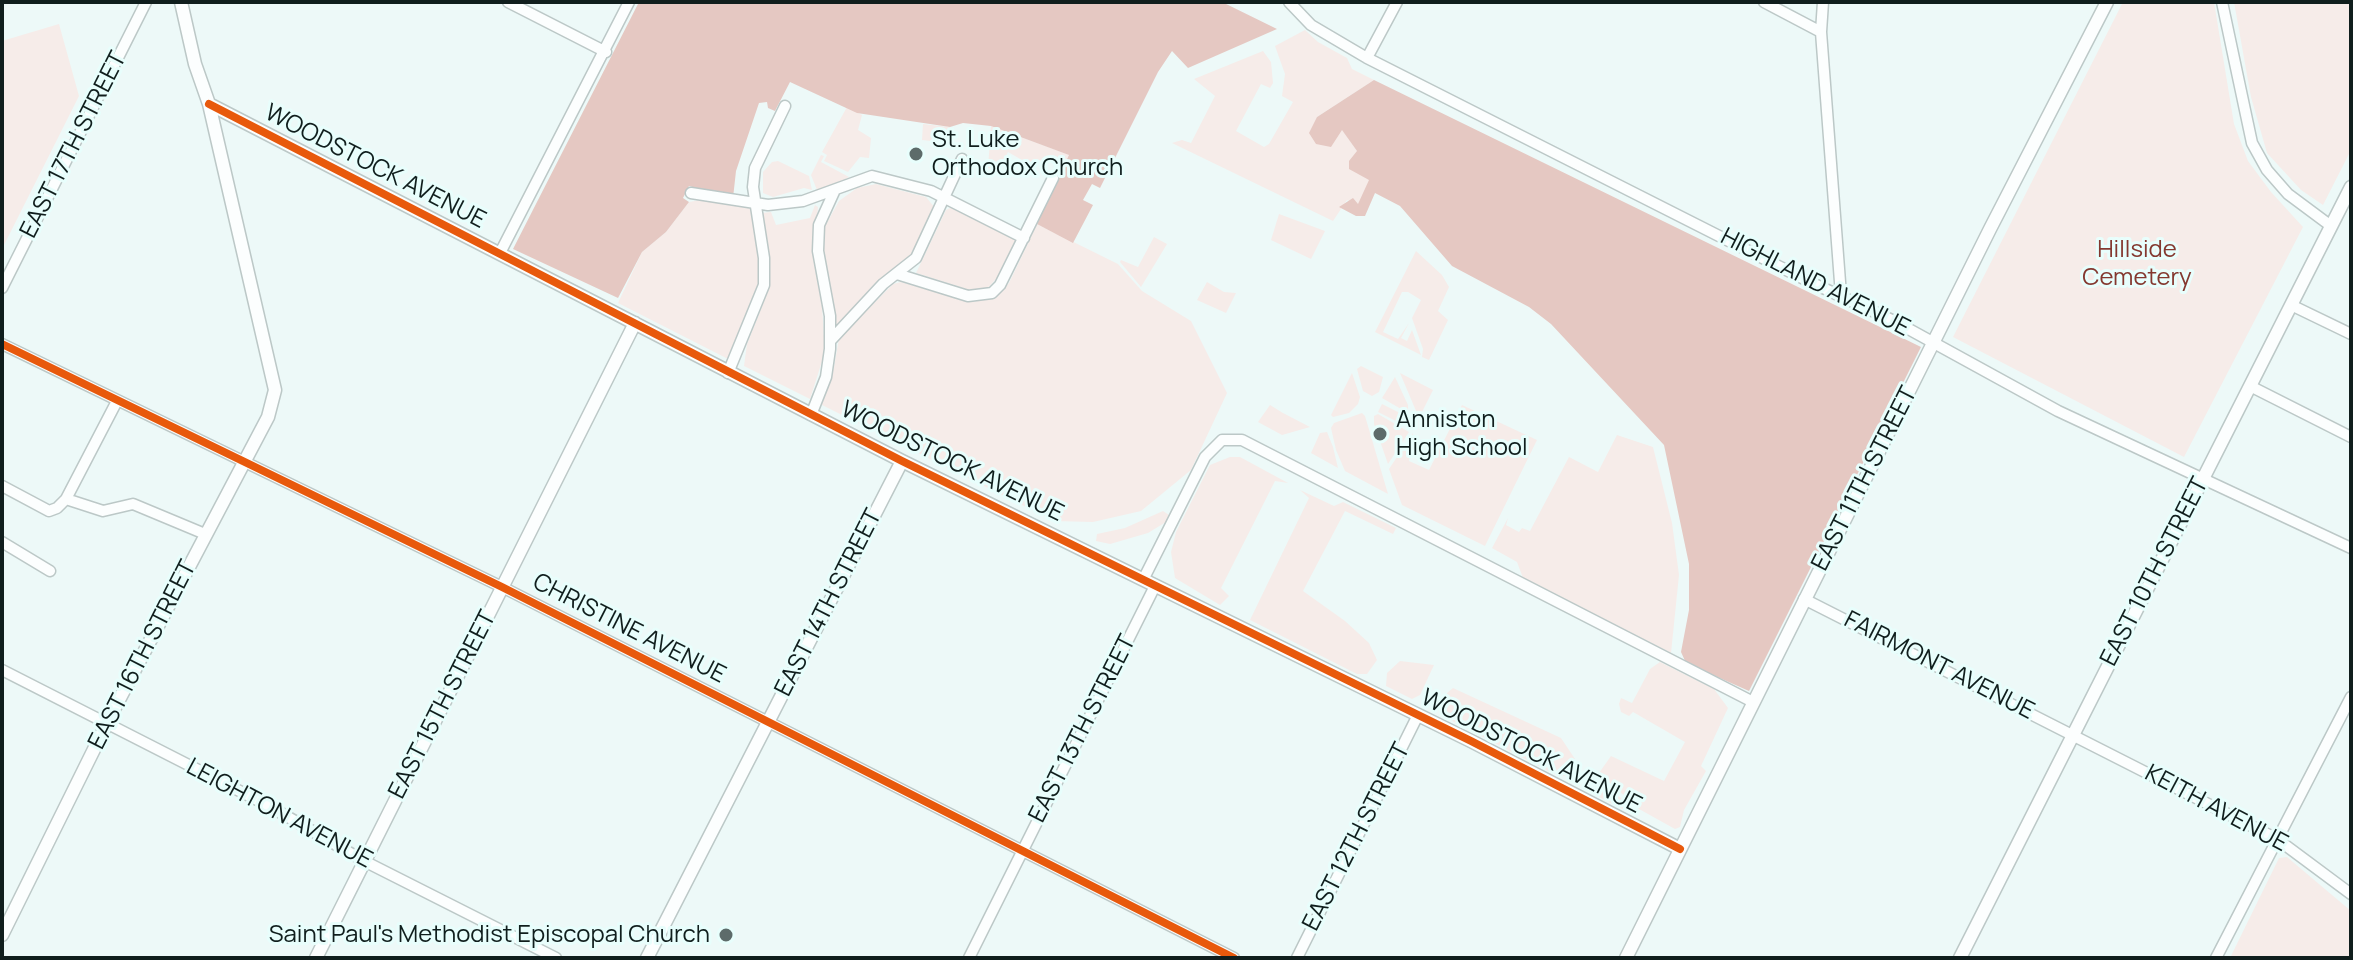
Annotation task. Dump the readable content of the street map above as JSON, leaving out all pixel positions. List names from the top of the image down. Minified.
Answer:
{"streets":{"street":["EAST 17TH STREET","WOODSTOCK AVENUE","HIGHLAND AVENUE","EAST 11TH STREET","EAST 10TH STREET","EAST 14TH STREET","CHRISTINE AVENUE","EAST 16TH STREET","FAIRMONT AVENUE","EAST 15TH STREET","EAST 13TH STREET","KEITH AVENUE","LEIGHTON AVENUE","EAST 12TH STREET"]},"crossings":[["WOODSTOCK AVENUE","EAST 11TH STREET"],["WOODSTOCK AVENUE","EAST 14TH STREET"],["WOODSTOCK AVENUE","EAST 16TH STREET"],["WOODSTOCK AVENUE","EAST 15TH STREET"],["WOODSTOCK AVENUE","EAST 13TH STREET"],["WOODSTOCK AVENUE","EAST 12TH STREET"],["HIGHLAND AVENUE","EAST 11TH STREET"],["HIGHLAND AVENUE","EAST 10TH STREET"],["EAST 11TH STREET","FAIRMONT AVENUE"],["EAST 11TH STREET","EAST 13TH STREET"],["EAST 10TH STREET","FAIRMONT AVENUE"],["EAST 10TH STREET","KEITH AVENUE"],["EAST 14TH STREET","CHRISTINE AVENUE"],["CHRISTINE AVENUE","EAST 16TH STREET"],["CHRISTINE AVENUE","EAST 15TH STREET"],["CHRISTINE AVENUE","EAST 13TH STREET"],["EAST 16TH STREET","LEIGHTON AVENUE"],["FAIRMONT AVENUE","KEITH AVENUE"],["EAST 15TH STREET","LEIGHTON AVENUE"]],"parks":["Hillside Cemetery"],"places":["St. Luke Orthodox Church","Anniston High School","Saint Paul's Methodist Episcopal Church"]}
